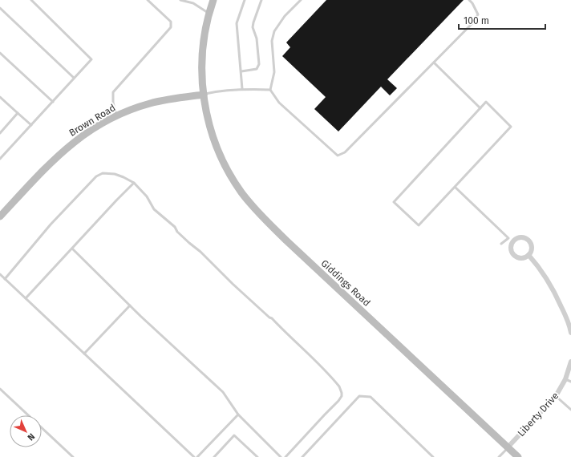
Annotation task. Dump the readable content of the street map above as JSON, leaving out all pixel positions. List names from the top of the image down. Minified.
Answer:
{"streets":{"main road":["Brown Road","Giddings Road"],"street":["Liberty Drive"]},"crossings":[["Brown Road","Giddings Road"],["Giddings Road","Liberty Drive"]],"scale_bar":"100 m","north":"bottom right"}
